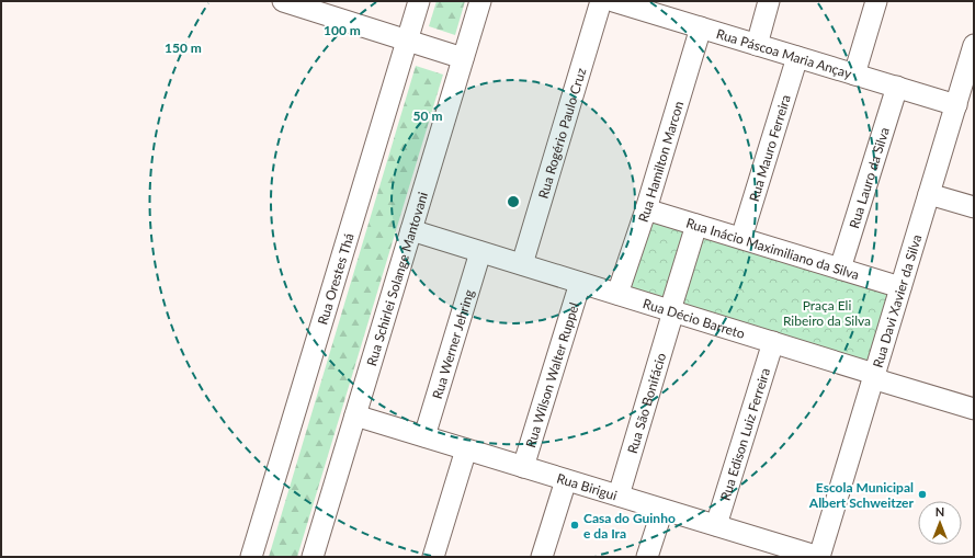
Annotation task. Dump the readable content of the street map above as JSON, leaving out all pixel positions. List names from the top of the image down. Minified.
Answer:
{"streets":{"street":["Rua Páscoa Maria Ançay","Rua Rogério Paulo Cruz","Rua Mauro Ferreira","Rua Hamilton Marcon","Rua Lauro da Silva","Rua Inácio Maximiliano da Silva","Rua Orestes Thá","Rua Schirlei Solange Mantovani","Rua Davi Xavier da Silva","Rua Décio Barreto","Rua Werner Jehring","Rua Wilson Walter Ruppel","Rua São Bonifácio","Rua Edison Luiz Ferreira","Rua Birigui"]},"crossings":[["Rua Páscoa Maria Ançay","Rua Mauro Ferreira"],["Rua Páscoa Maria Ançay","Rua Hamilton Marcon"],["Rua Páscoa Maria Ançay","Rua Lauro da Silva"],["Rua Páscoa Maria Ançay","Rua Davi Xavier da Silva"],["Rua Rogério Paulo Cruz","Rua Décio Barreto"],["Rua Mauro Ferreira","Rua Inácio Maximiliano da Silva"],["Rua Hamilton Marcon","Rua Inácio Maximiliano da Silva"],["Rua Hamilton Marcon","Rua Décio Barreto"],["Rua Lauro da Silva","Rua Inácio Maximiliano da Silva"],["Rua Inácio Maximiliano da Silva","Rua Davi Xavier da Silva"],["Rua Inácio Maximiliano da Silva","Rua São Bonifácio"],["Rua Schirlei Solange Mantovani","Rua Décio Barreto"],["Rua Schirlei Solange Mantovani","Rua Birigui"],["Rua Davi Xavier da Silva","Rua Décio Barreto"],["Rua Davi Xavier da Silva","Rua Birigui"],["Rua Décio Barreto","Rua Werner Jehring"],["Rua Décio Barreto","Rua Wilson Walter Ruppel"],["Rua Décio Barreto","Rua São Bonifácio"],["Rua Décio Barreto","Rua Edison Luiz Ferreira"],["Rua Werner Jehring","Rua Birigui"],["Rua Wilson Walter Ruppel","Rua Birigui"],["Rua São Bonifácio","Rua Birigui"],["Rua Edison Luiz Ferreira","Rua Birigui"]],"parks":["Praça Eli Ribeiro da Silva"],"places":["Escola Municipal Albert Schweitzer","Casa do Guinho e da Ira"],"north":"top","rings":["100 m","150 m","50 m"]}
